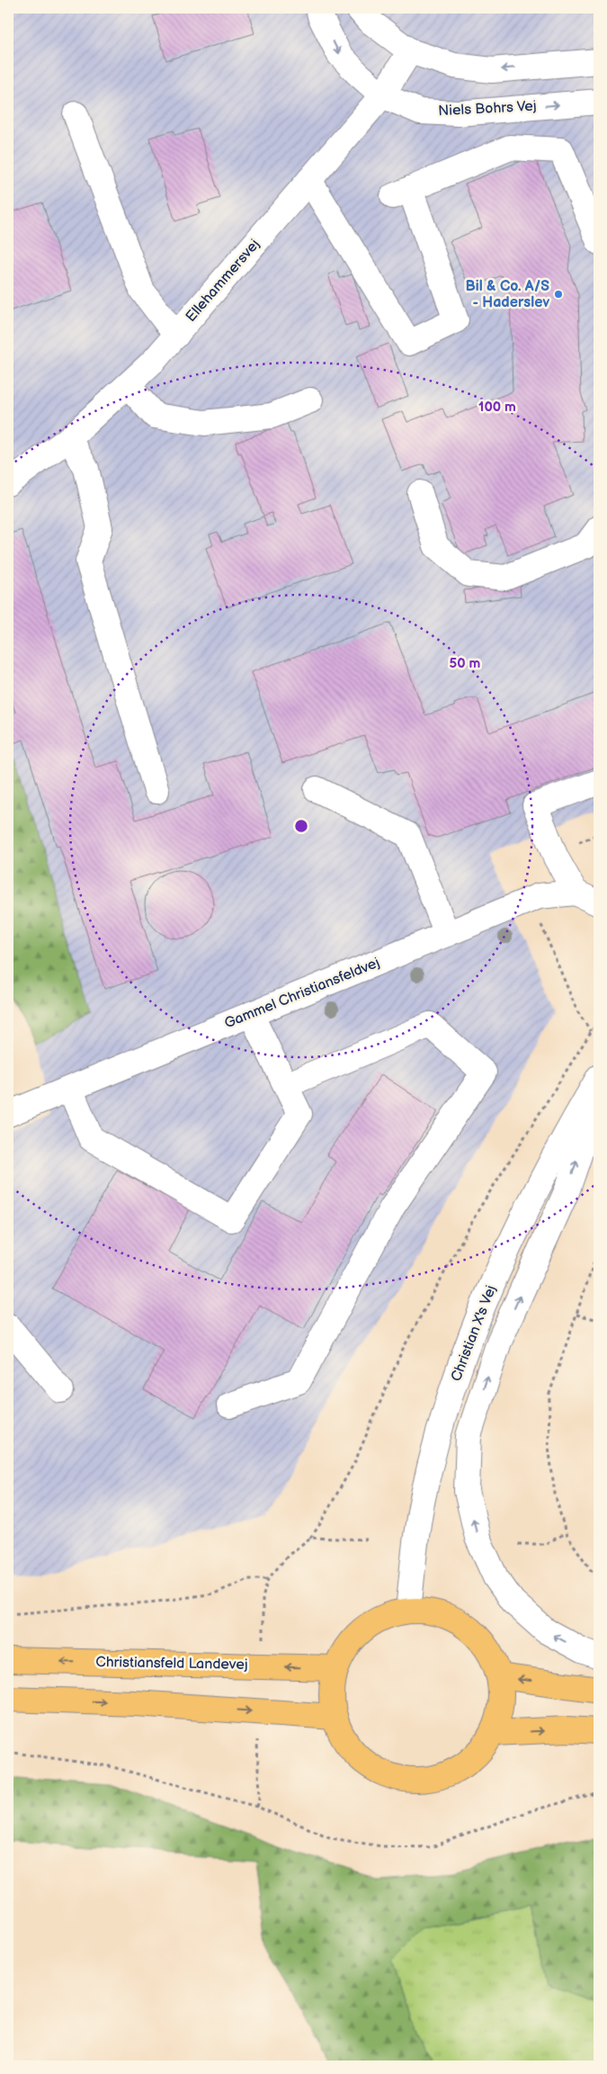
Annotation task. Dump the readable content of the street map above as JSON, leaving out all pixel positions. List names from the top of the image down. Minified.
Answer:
{"streets":{"main road":["Christiansfeld Landevej"],"street":["Niels Bohrs Vej","Ellehammersvej","Gammel Christiansfeldvej","Christian X's Vej"]},"crossings":[["Niels Bohrs Vej","Ellehammersvej"]],"places":["Bil & Co. A/S - Haderslev"],"rings":["100 m","50 m"]}
